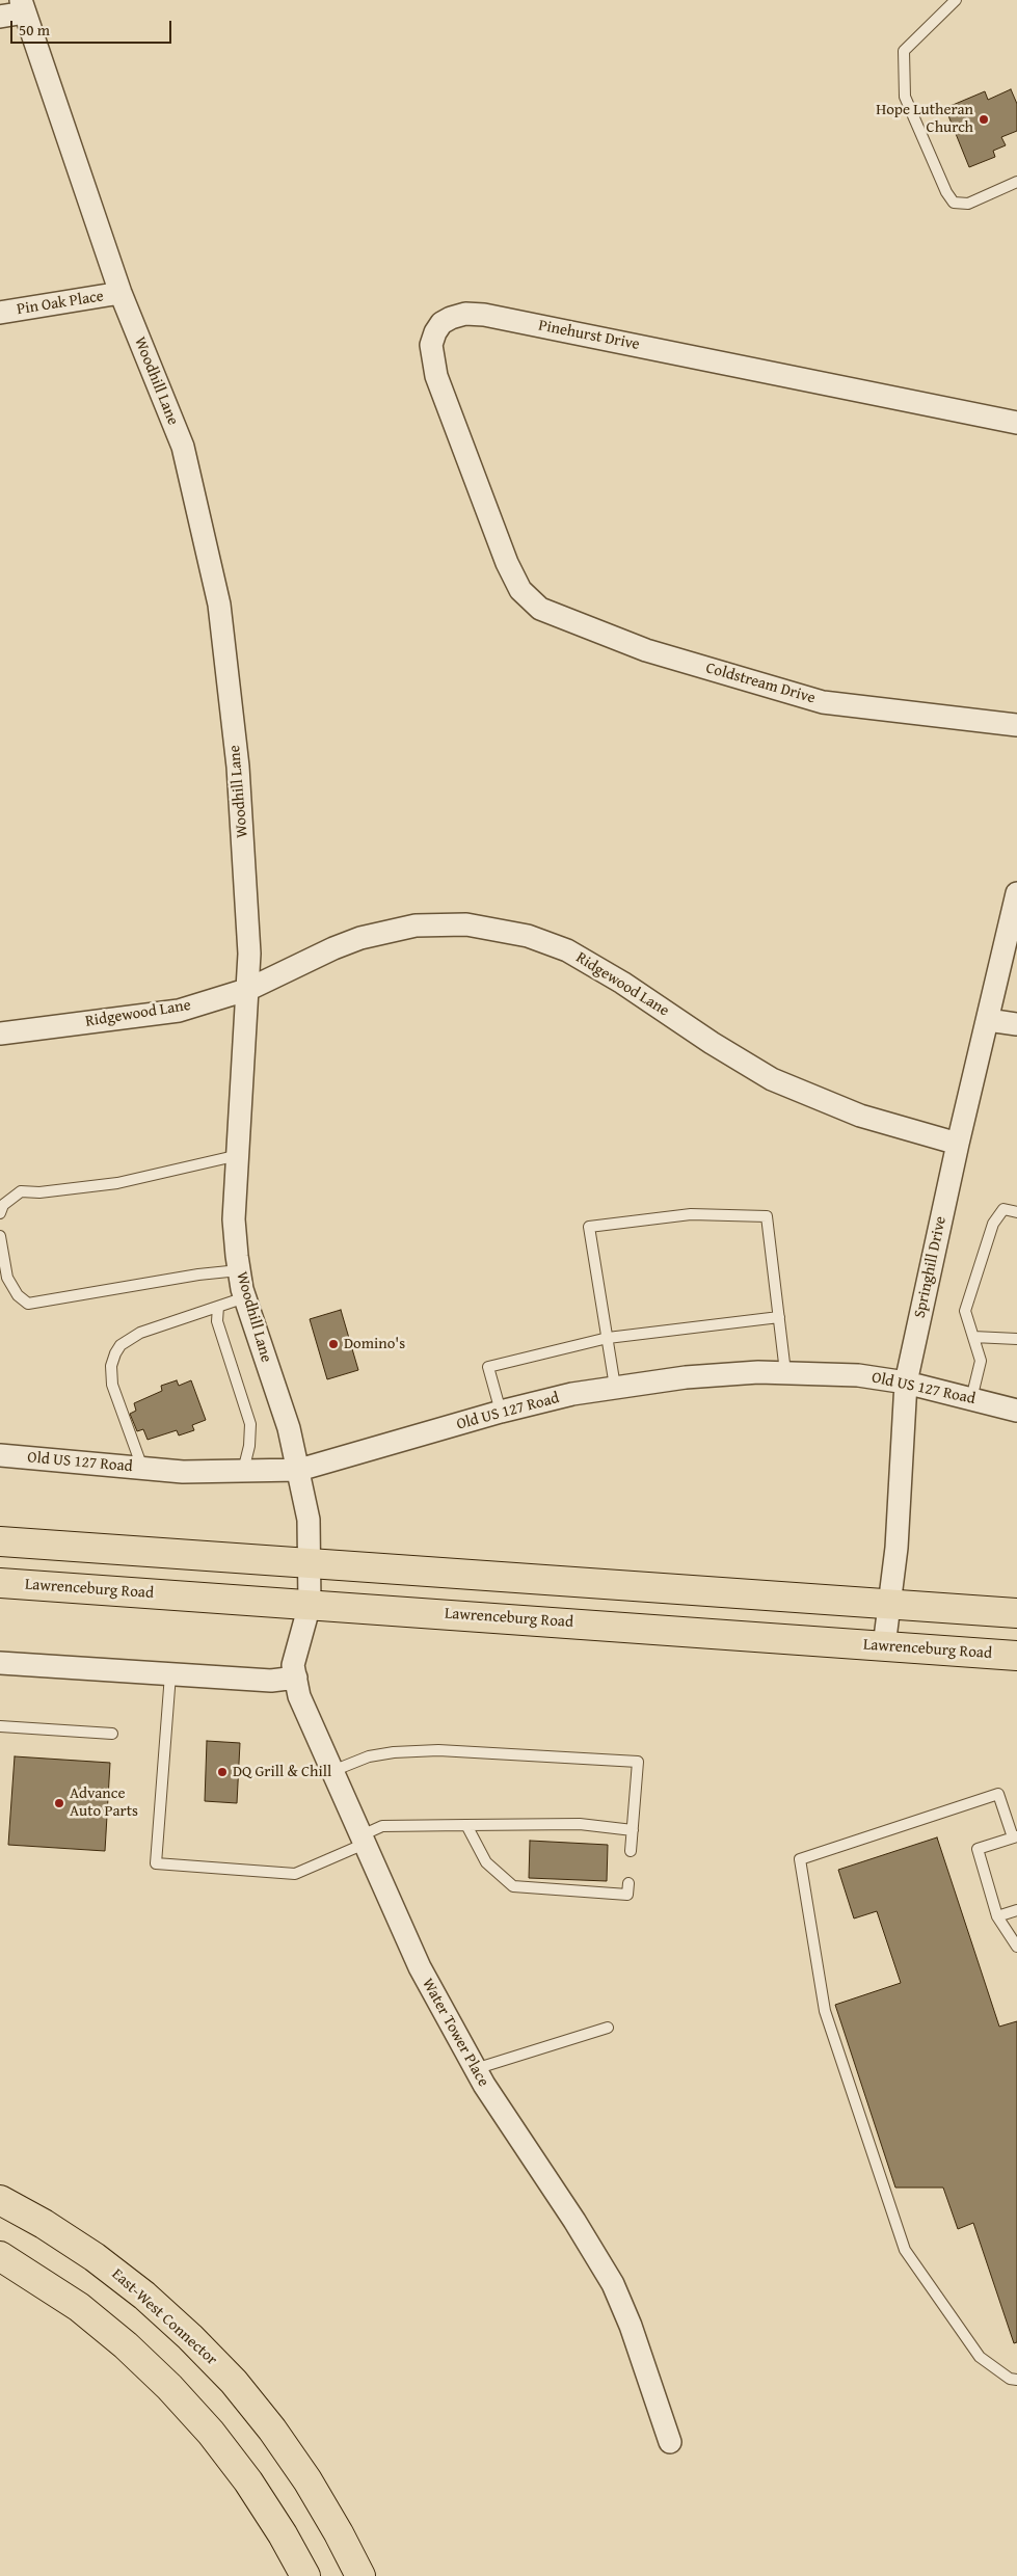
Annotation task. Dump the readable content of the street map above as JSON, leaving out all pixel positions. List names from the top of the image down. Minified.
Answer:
{"streets":{"main road":["Lawrenceburg Road","East-West Connector"],"street":["Pin Oak Place","Pinehurst Drive","Woodhill Lane","Coldstream Drive","Ridgewood Lane","Springhill Drive","Old US 127 Road","Water Tower Place"]},"crossings":[["Pin Oak Place","Woodhill Lane"],["Pinehurst Drive","Coldstream Drive"],["Woodhill Lane","Ridgewood Lane"],["Woodhill Lane","Old US 127 Road"],["Woodhill Lane","Lawrenceburg Road"],["Woodhill Lane","Water Tower Place"],["Ridgewood Lane","Springhill Drive"],["Springhill Drive","Old US 127 Road"],["Springhill Drive","Lawrenceburg Road"],["Lawrenceburg Road","Water Tower Place"]],"places":["Hope Lutheran Church","Domino's","DQ Grill & Chill","Advance Auto Parts"],"scale_bar":"50 m"}
